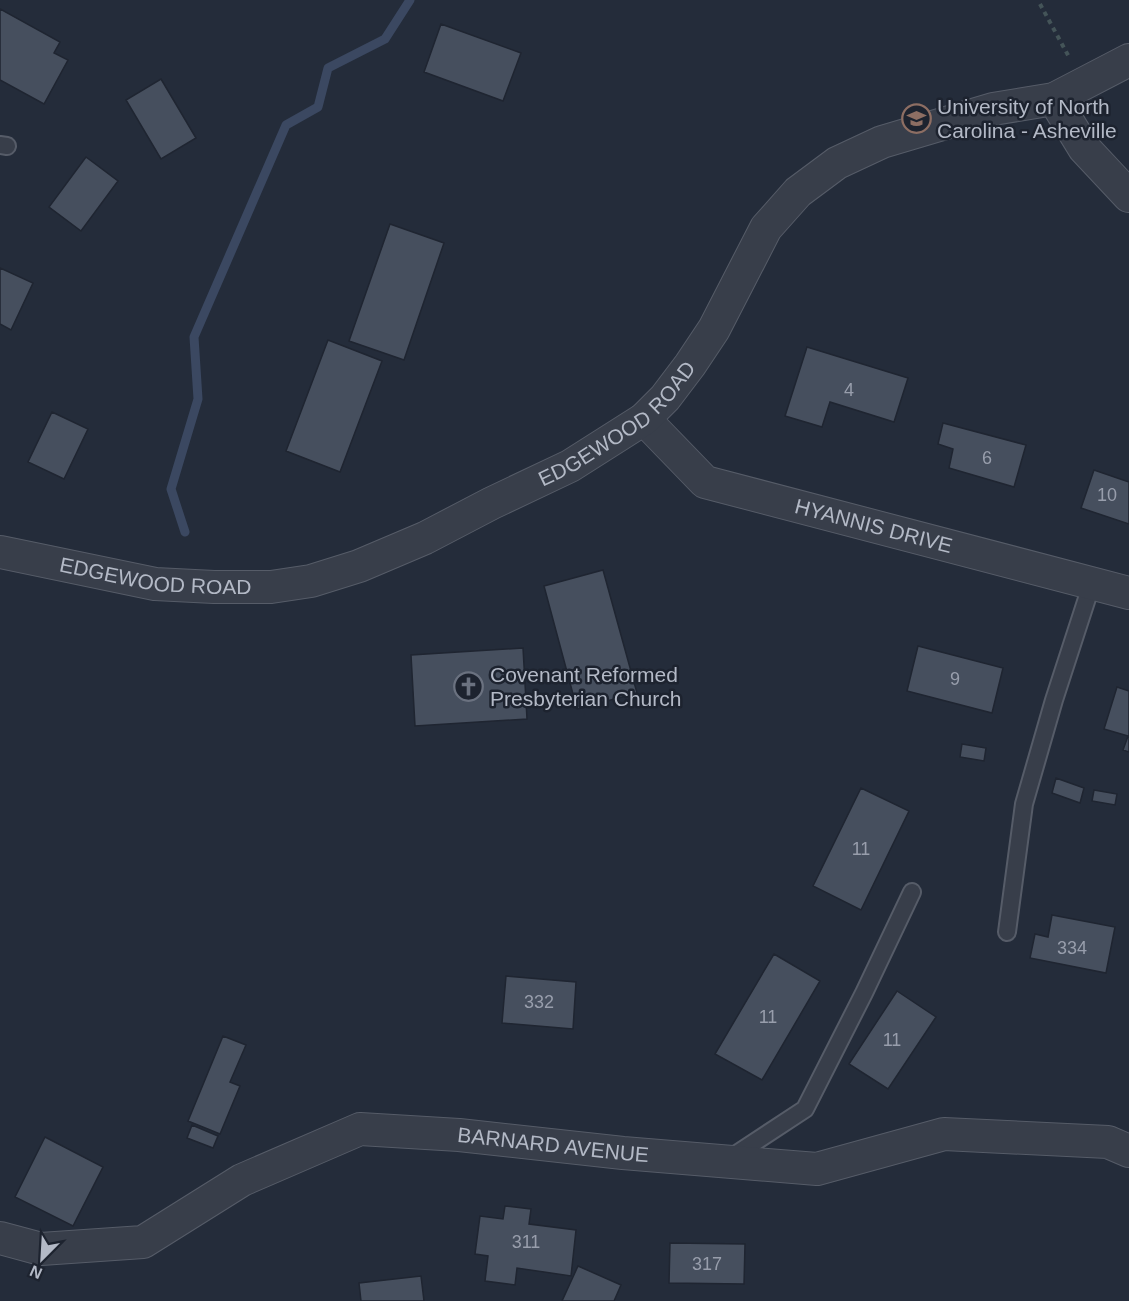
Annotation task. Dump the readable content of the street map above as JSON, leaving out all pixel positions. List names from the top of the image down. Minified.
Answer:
{"streets":{"street":["EDGEWOOD ROAD","HYANNIS DRIVE","BARNARD AVENUE"]},"crossings":[["EDGEWOOD ROAD","HYANNIS DRIVE"]],"places":{"school or university":["University of North Carolina - Asheville"],"church":["Covenant Reformed Presbyterian Church"]},"house_numbers":["4","6","10","9","11","334","332","11","11","311","317"],"north":"bottom left"}
